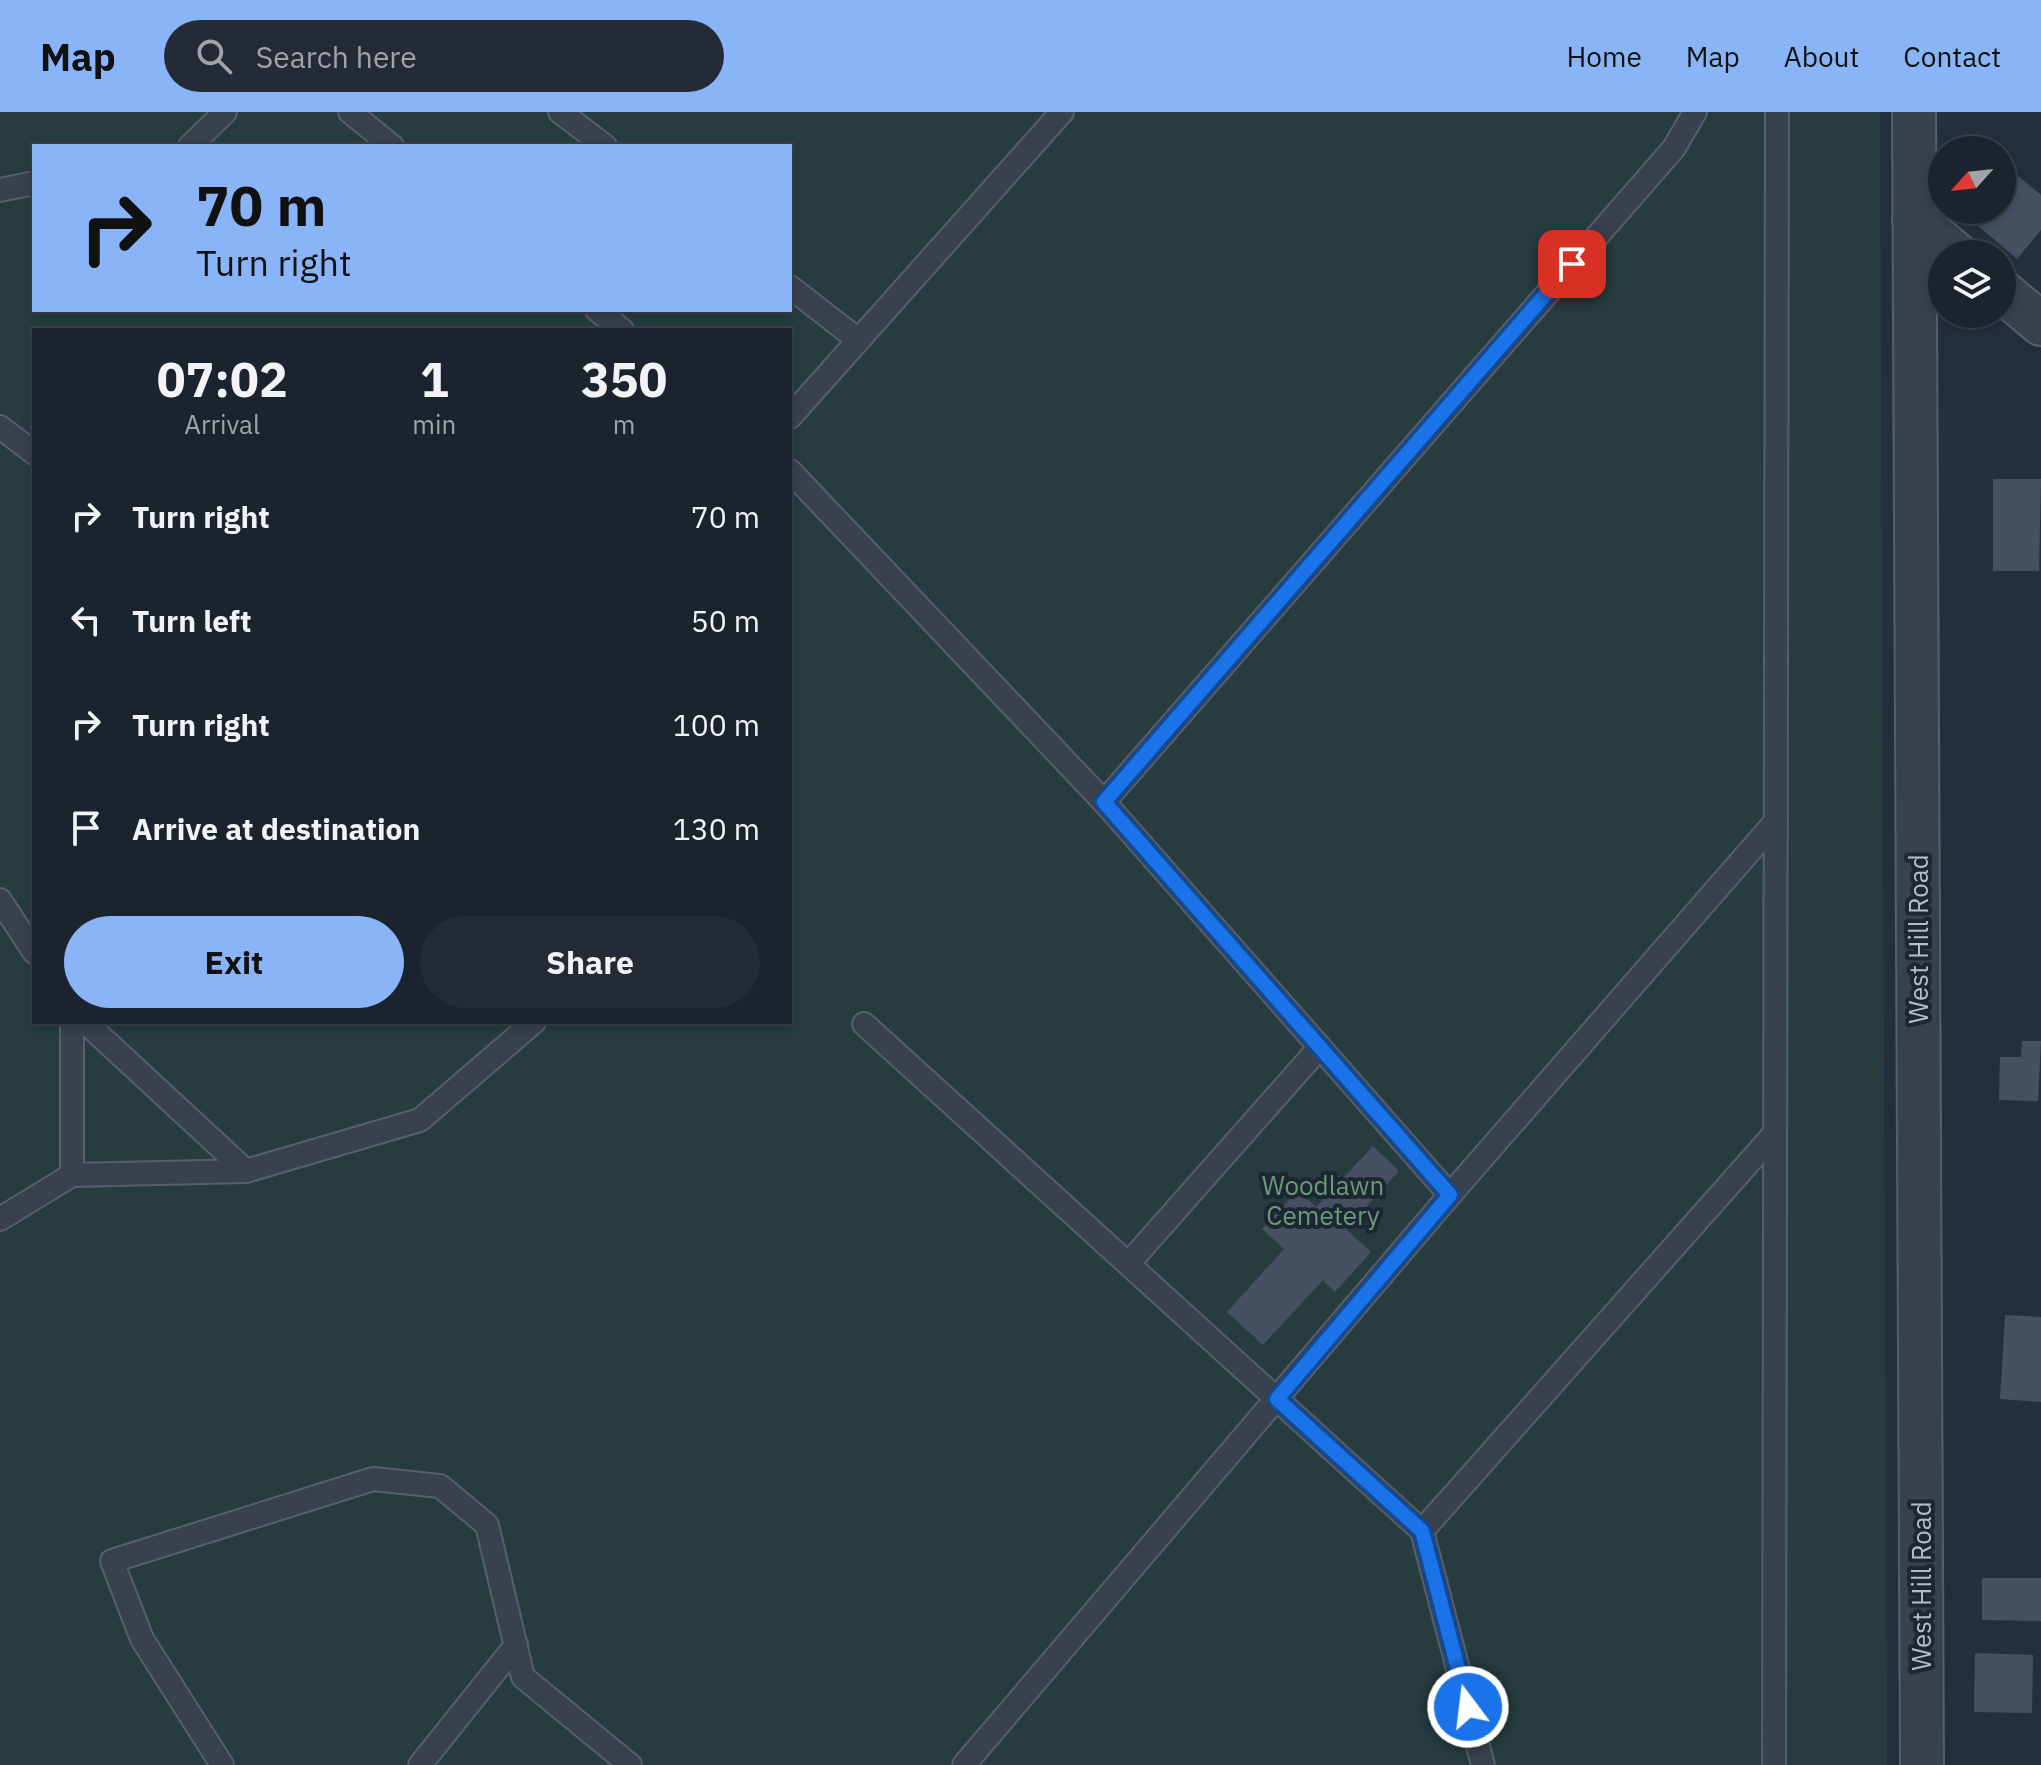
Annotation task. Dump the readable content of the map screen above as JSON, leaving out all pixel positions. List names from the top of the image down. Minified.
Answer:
{"streets":{"street":["West Hill Road"]},"parks":["Woodlawn Cemetery"],"north":"bottom left","page":{"header":"Map","search":"Search here","nav":["Home","Map","About","Contact"],"turn":["70 m","Turn right"],"eta":["07:02","Arrival","1","min","350","m"],"list":[{"name":"Turn right","value":"70 m"},{"name":"Turn left","value":"50 m"},{"name":"Turn right","value":"100 m"},{"name":"Arrive at destination","value":"130 m"}],"buttons":["Exit","Share"]}}
